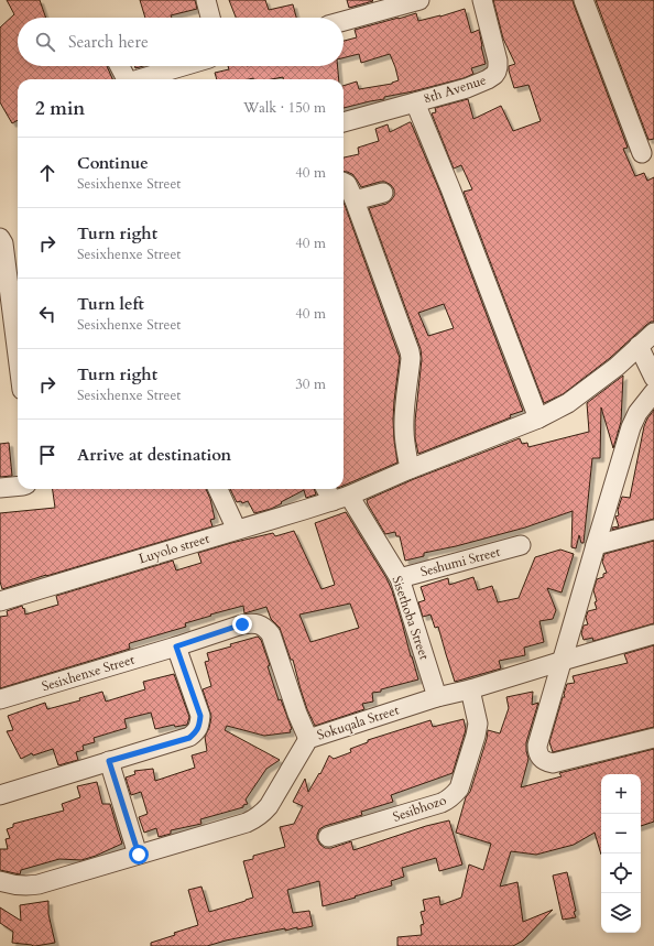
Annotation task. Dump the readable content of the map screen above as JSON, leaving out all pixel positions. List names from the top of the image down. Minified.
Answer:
{"streets":{"street":["8th Avenue","Luyolo street","Seshumi Street","Sisethoba Street","Sesixhenxe Street","Sokuqala Street","Sesibhozo"]},"crossings":[["Luyolo street","Sisethoba Street"],["Seshumi Street","Sisethoba Street"],["Sisethoba Street","Sokuqala Street"],["Sesixhenxe Street","Sokuqala Street"],["Sokuqala Street","Sesibhozo"]],"page":{"search":"Search here","heading":["2 min","Walk · 150 m"],"list":[["Continue","Sesixhenxe Street","40 m"],["Turn right","Sesixhenxe Street","40 m"],["Turn left","Sesixhenxe Street","40 m"],["Turn right","Sesixhenxe Street","30 m"],"Arrive at destination"],"map_buttons":["+","−"]}}
